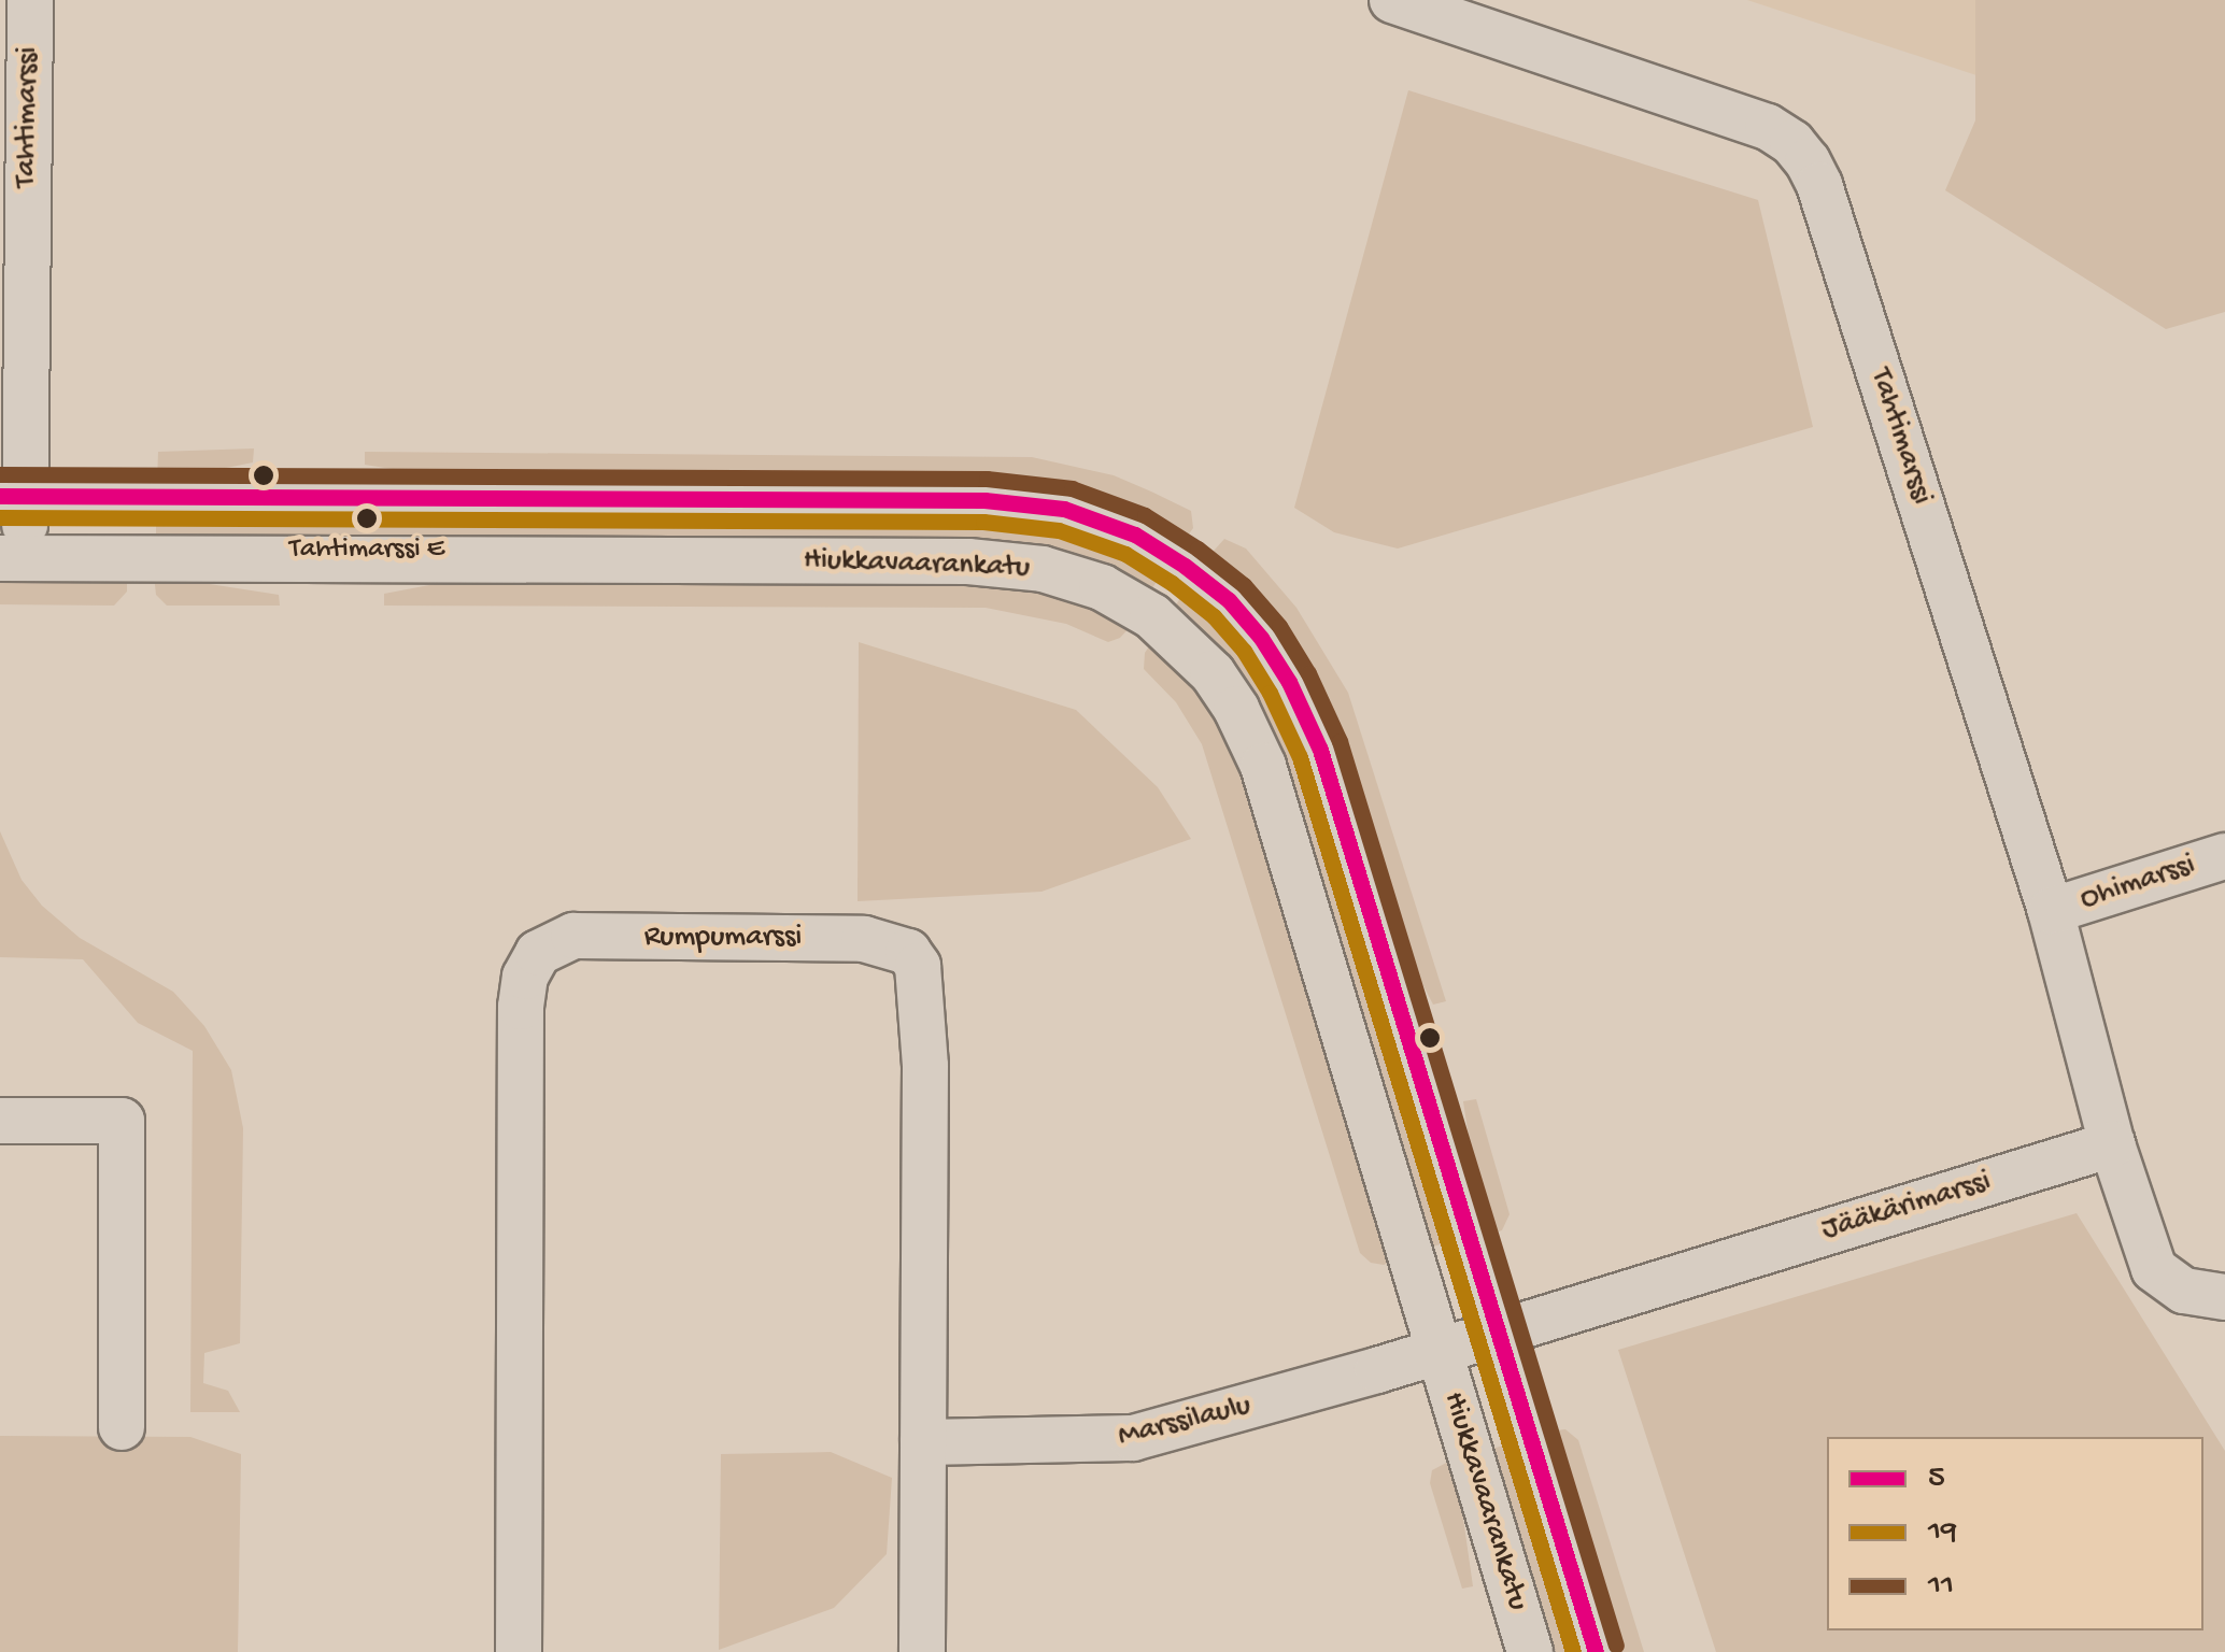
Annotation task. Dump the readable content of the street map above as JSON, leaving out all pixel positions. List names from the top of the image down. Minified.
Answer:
{"streets":{"street":["Tahtimarssi","Hiukkavaarankatu","Ohimarssi","Rumpumarssi","Jääkärimarssi","Marssilaulu"]},"crossings":[["Tahtimarssi","Hiukkavaarankatu"],["Tahtimarssi","Ohimarssi"],["Tahtimarssi","Jääkärimarssi"],["Hiukkavaarankatu","Jääkärimarssi"],["Hiukkavaarankatu","Marssilaulu"],["Rumpumarssi","Marssilaulu"]],"places":["Tahtimarssi E"],"lines":["transit line 11","transit line 5","transit line 19"],"legend":["5","19","11"]}
